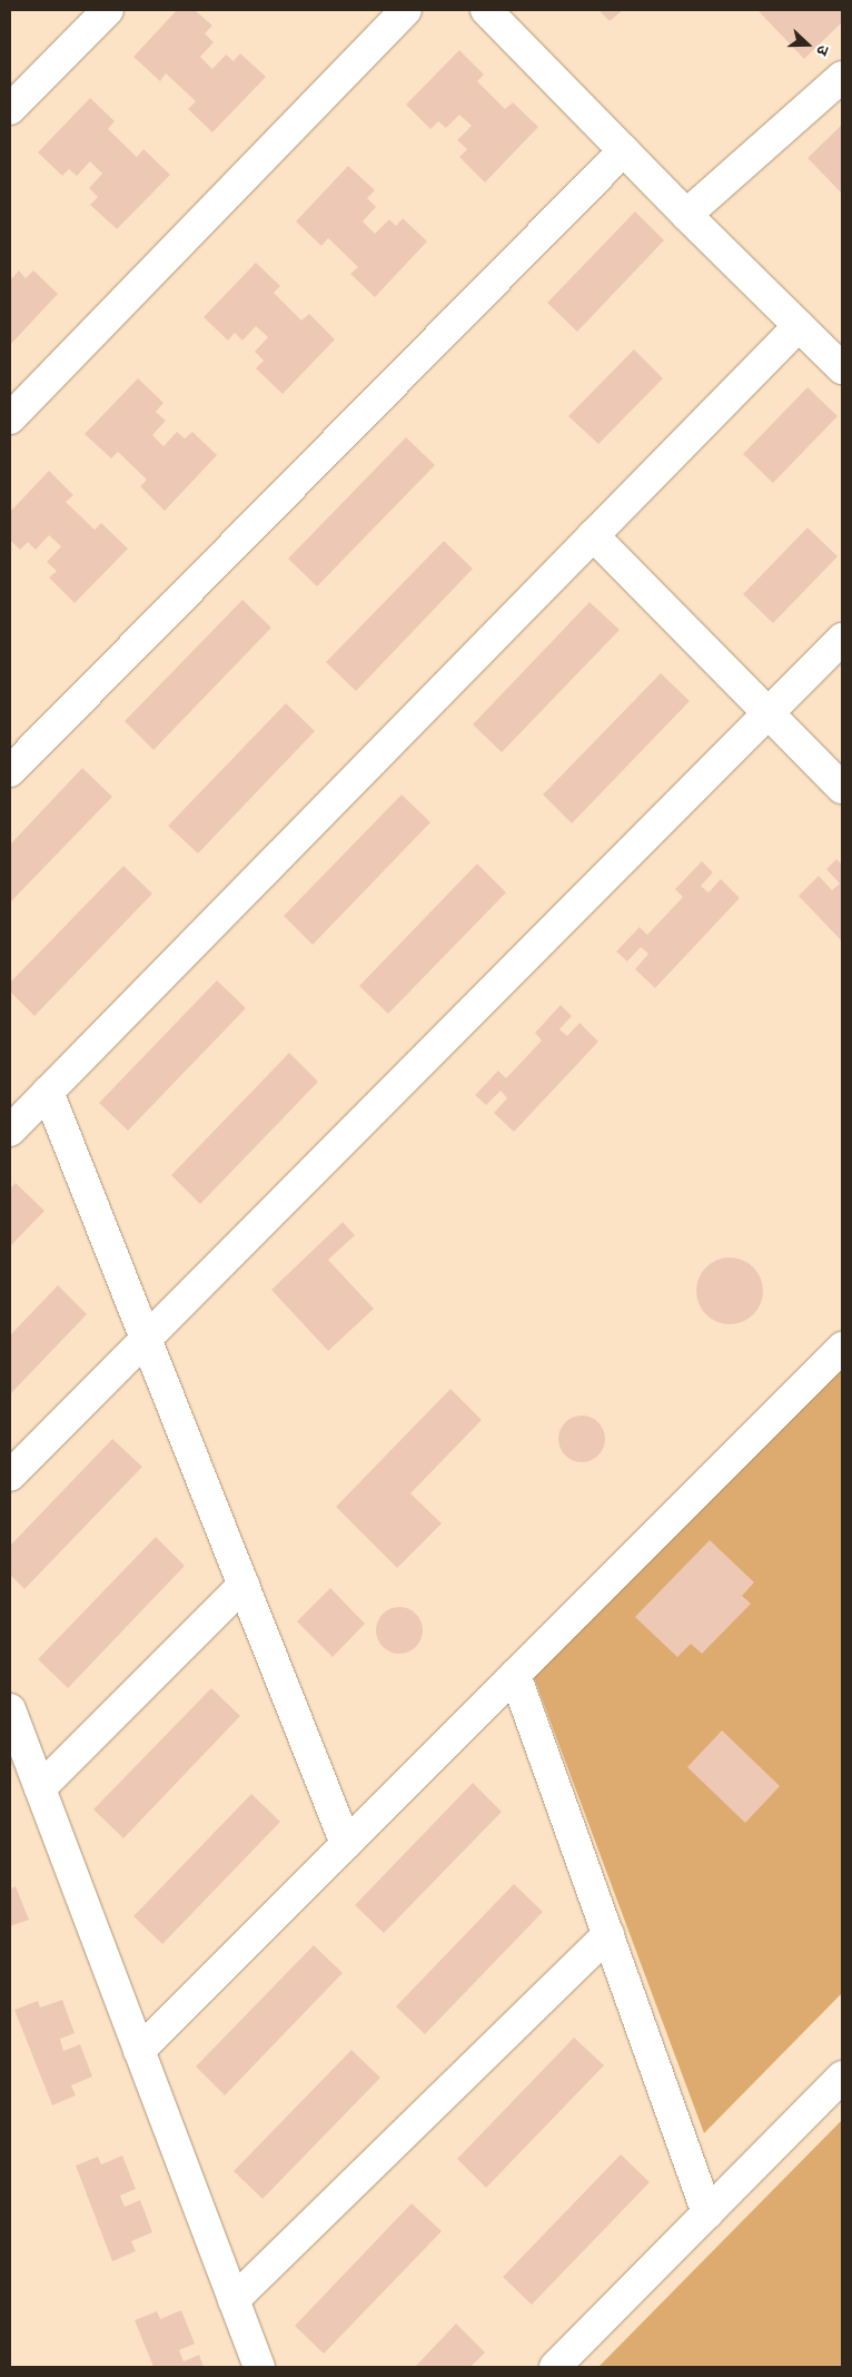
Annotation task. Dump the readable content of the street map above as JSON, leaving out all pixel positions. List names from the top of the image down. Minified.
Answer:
{"north":"right"}
